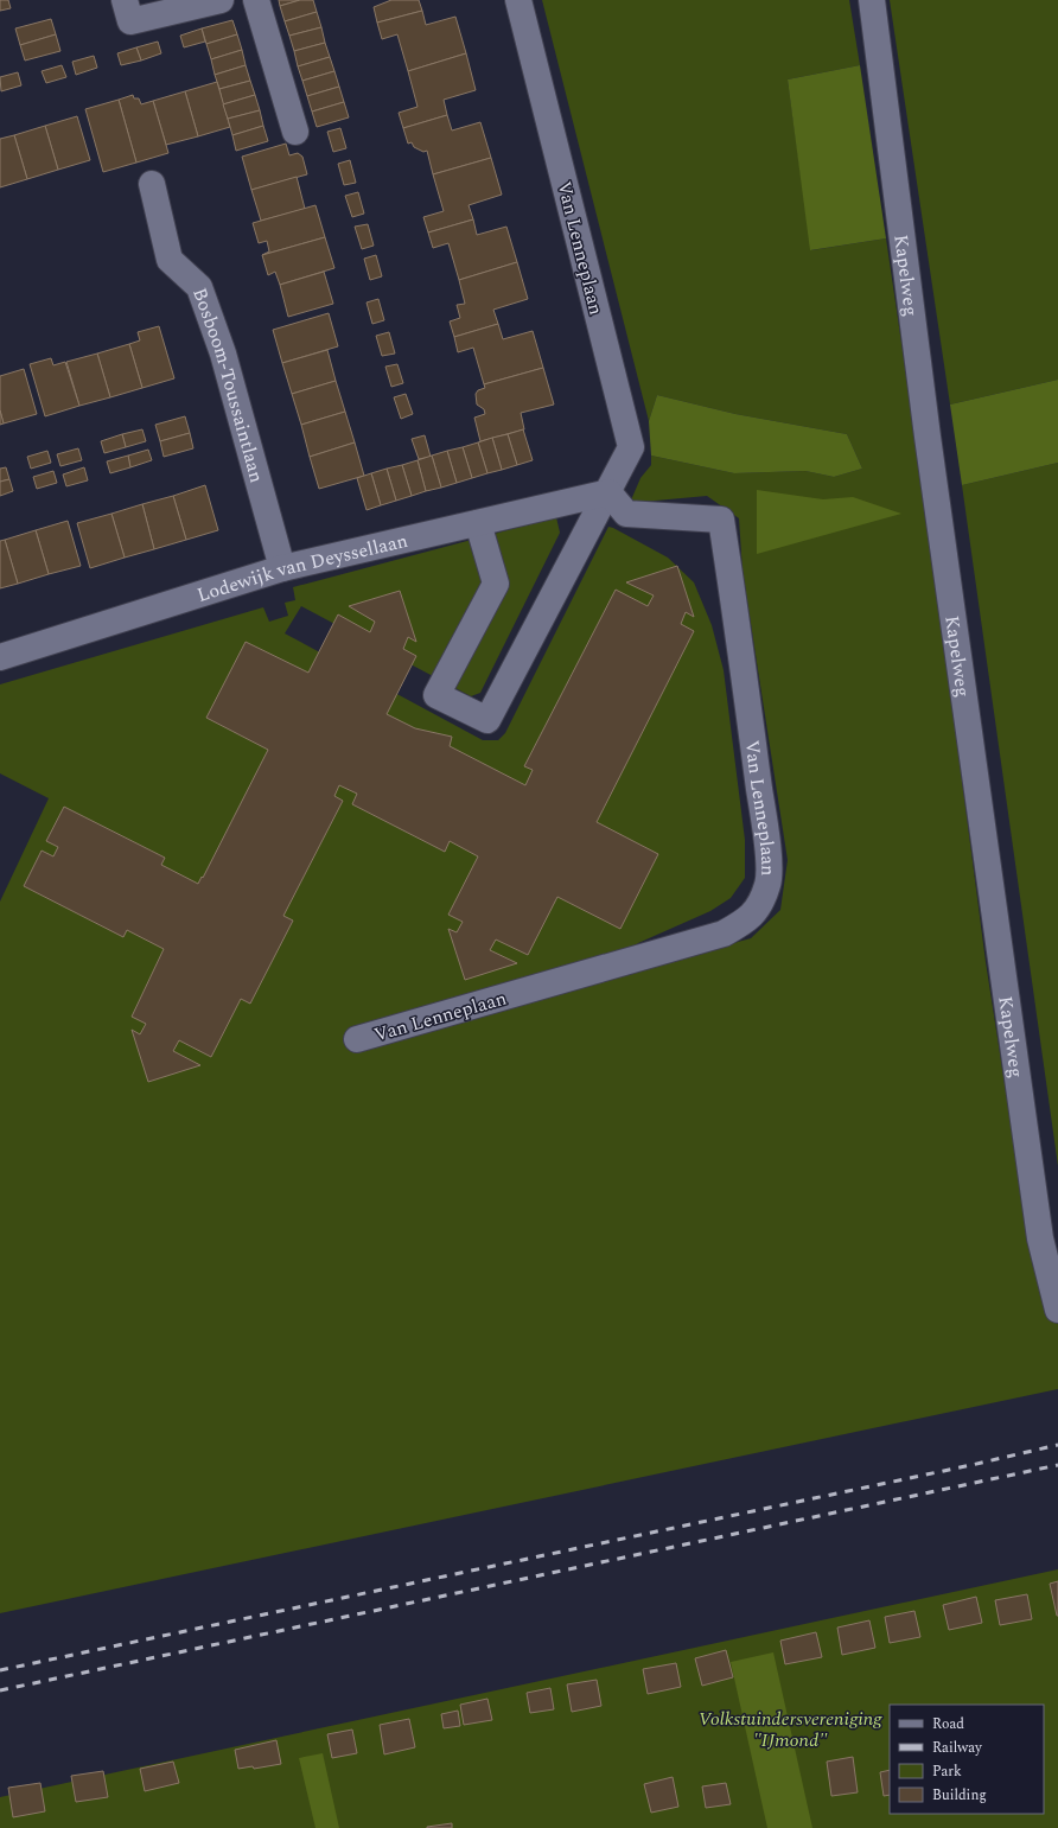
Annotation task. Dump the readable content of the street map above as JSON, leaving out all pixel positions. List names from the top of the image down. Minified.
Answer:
{"streets":{"street":["Van Lenneplaan","Kapelweg","Bosboom-Toussaintlaan","Lodewijk van Deyssellaan"]},"crossings":[["Van Lenneplaan","Lodewijk van Deyssellaan"],["Bosboom-Toussaintlaan","Lodewijk van Deyssellaan"]],"parks":["Volkstuindersvereniging \"IJmond\""],"legend":["Road","Railway","Park","Building"]}
